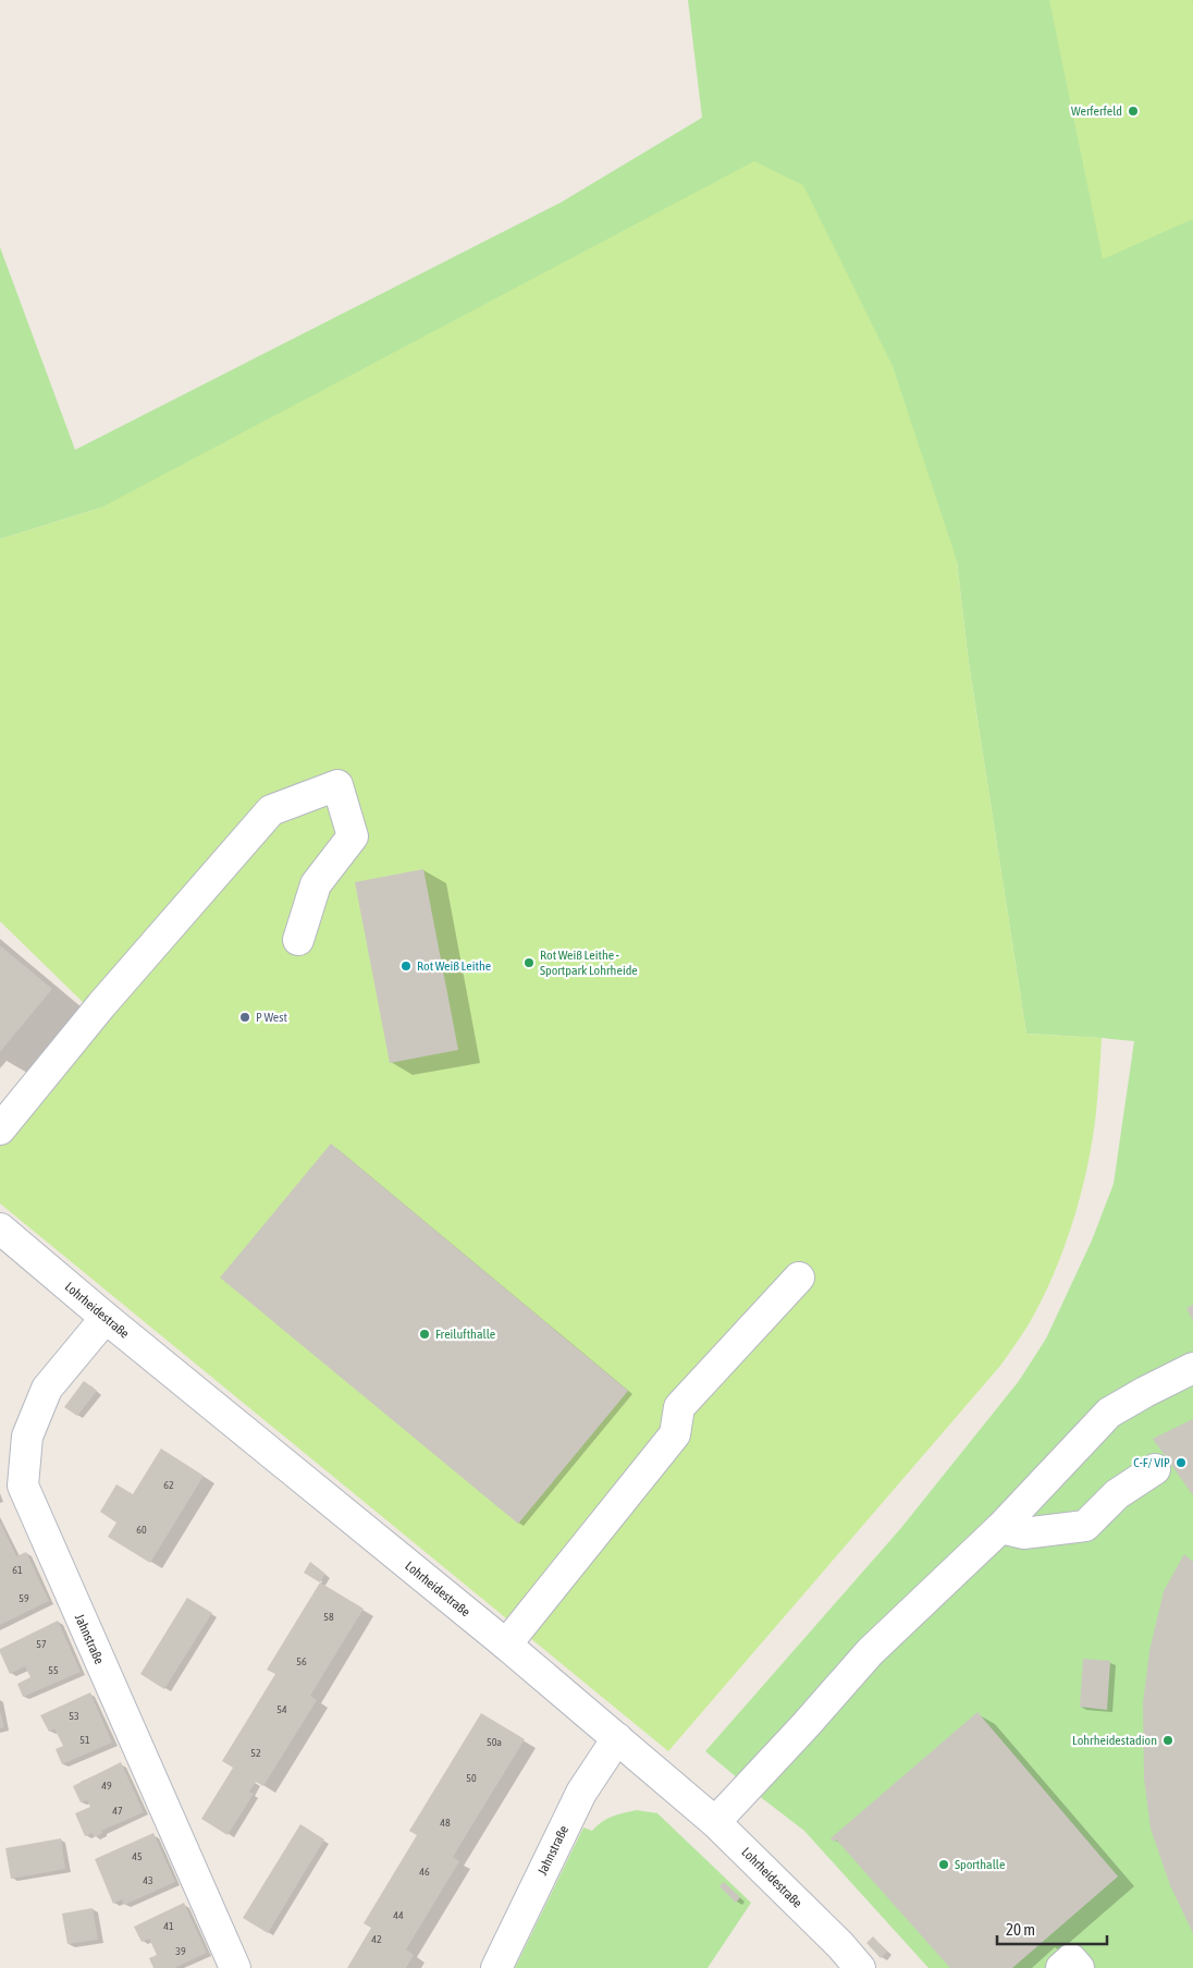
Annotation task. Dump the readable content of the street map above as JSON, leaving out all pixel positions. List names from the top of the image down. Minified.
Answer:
{"streets":{"street":["Lohrheidestraße","Jahnstraße"]},"crossings":[["Lohrheidestraße","Jahnstraße"]],"places":["Werferfeld","Rot Weiß Leithe - Sportpark Lohrheide","Rot Weiß Leithe","P West","Freilufthalle","C-F/ VIP","Lohrheidestadion","Sporthalle"],"house_numbers":["62","60","61","59","58","57","56","55","54","53","51","50a","52","50","49","47","48","45","46","43","44","41","42","39"],"scale_bar":"20 m"}
